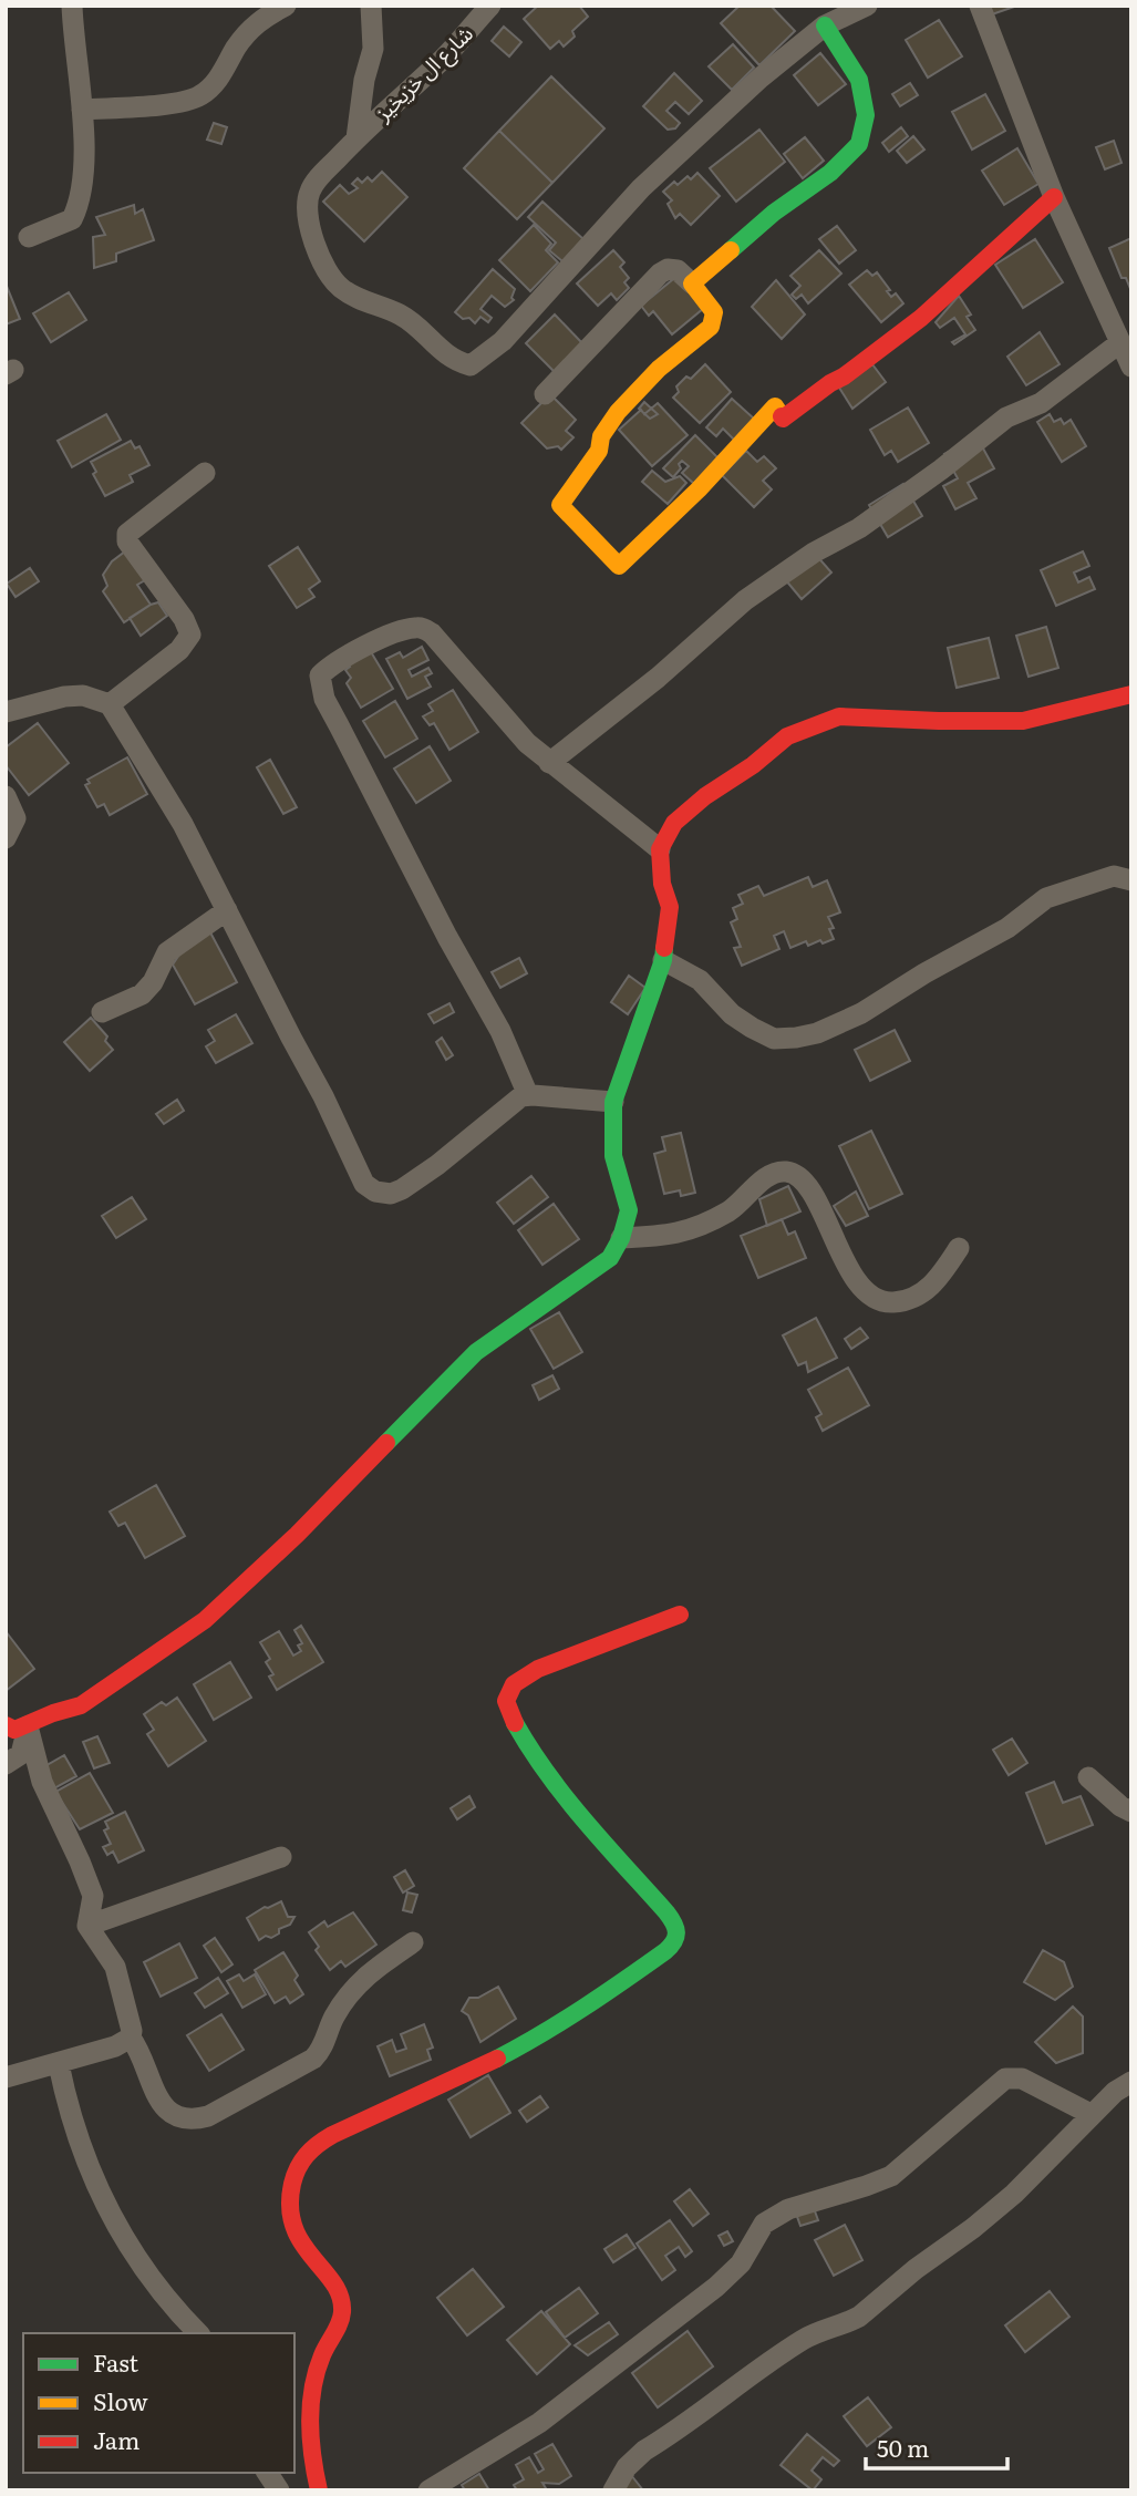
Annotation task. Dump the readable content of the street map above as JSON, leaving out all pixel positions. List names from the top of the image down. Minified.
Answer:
{"streets":{"street":["شارع ال خزيخيز"]},"legend":["Fast","Slow","Jam"],"scale_bar":"50 m"}
